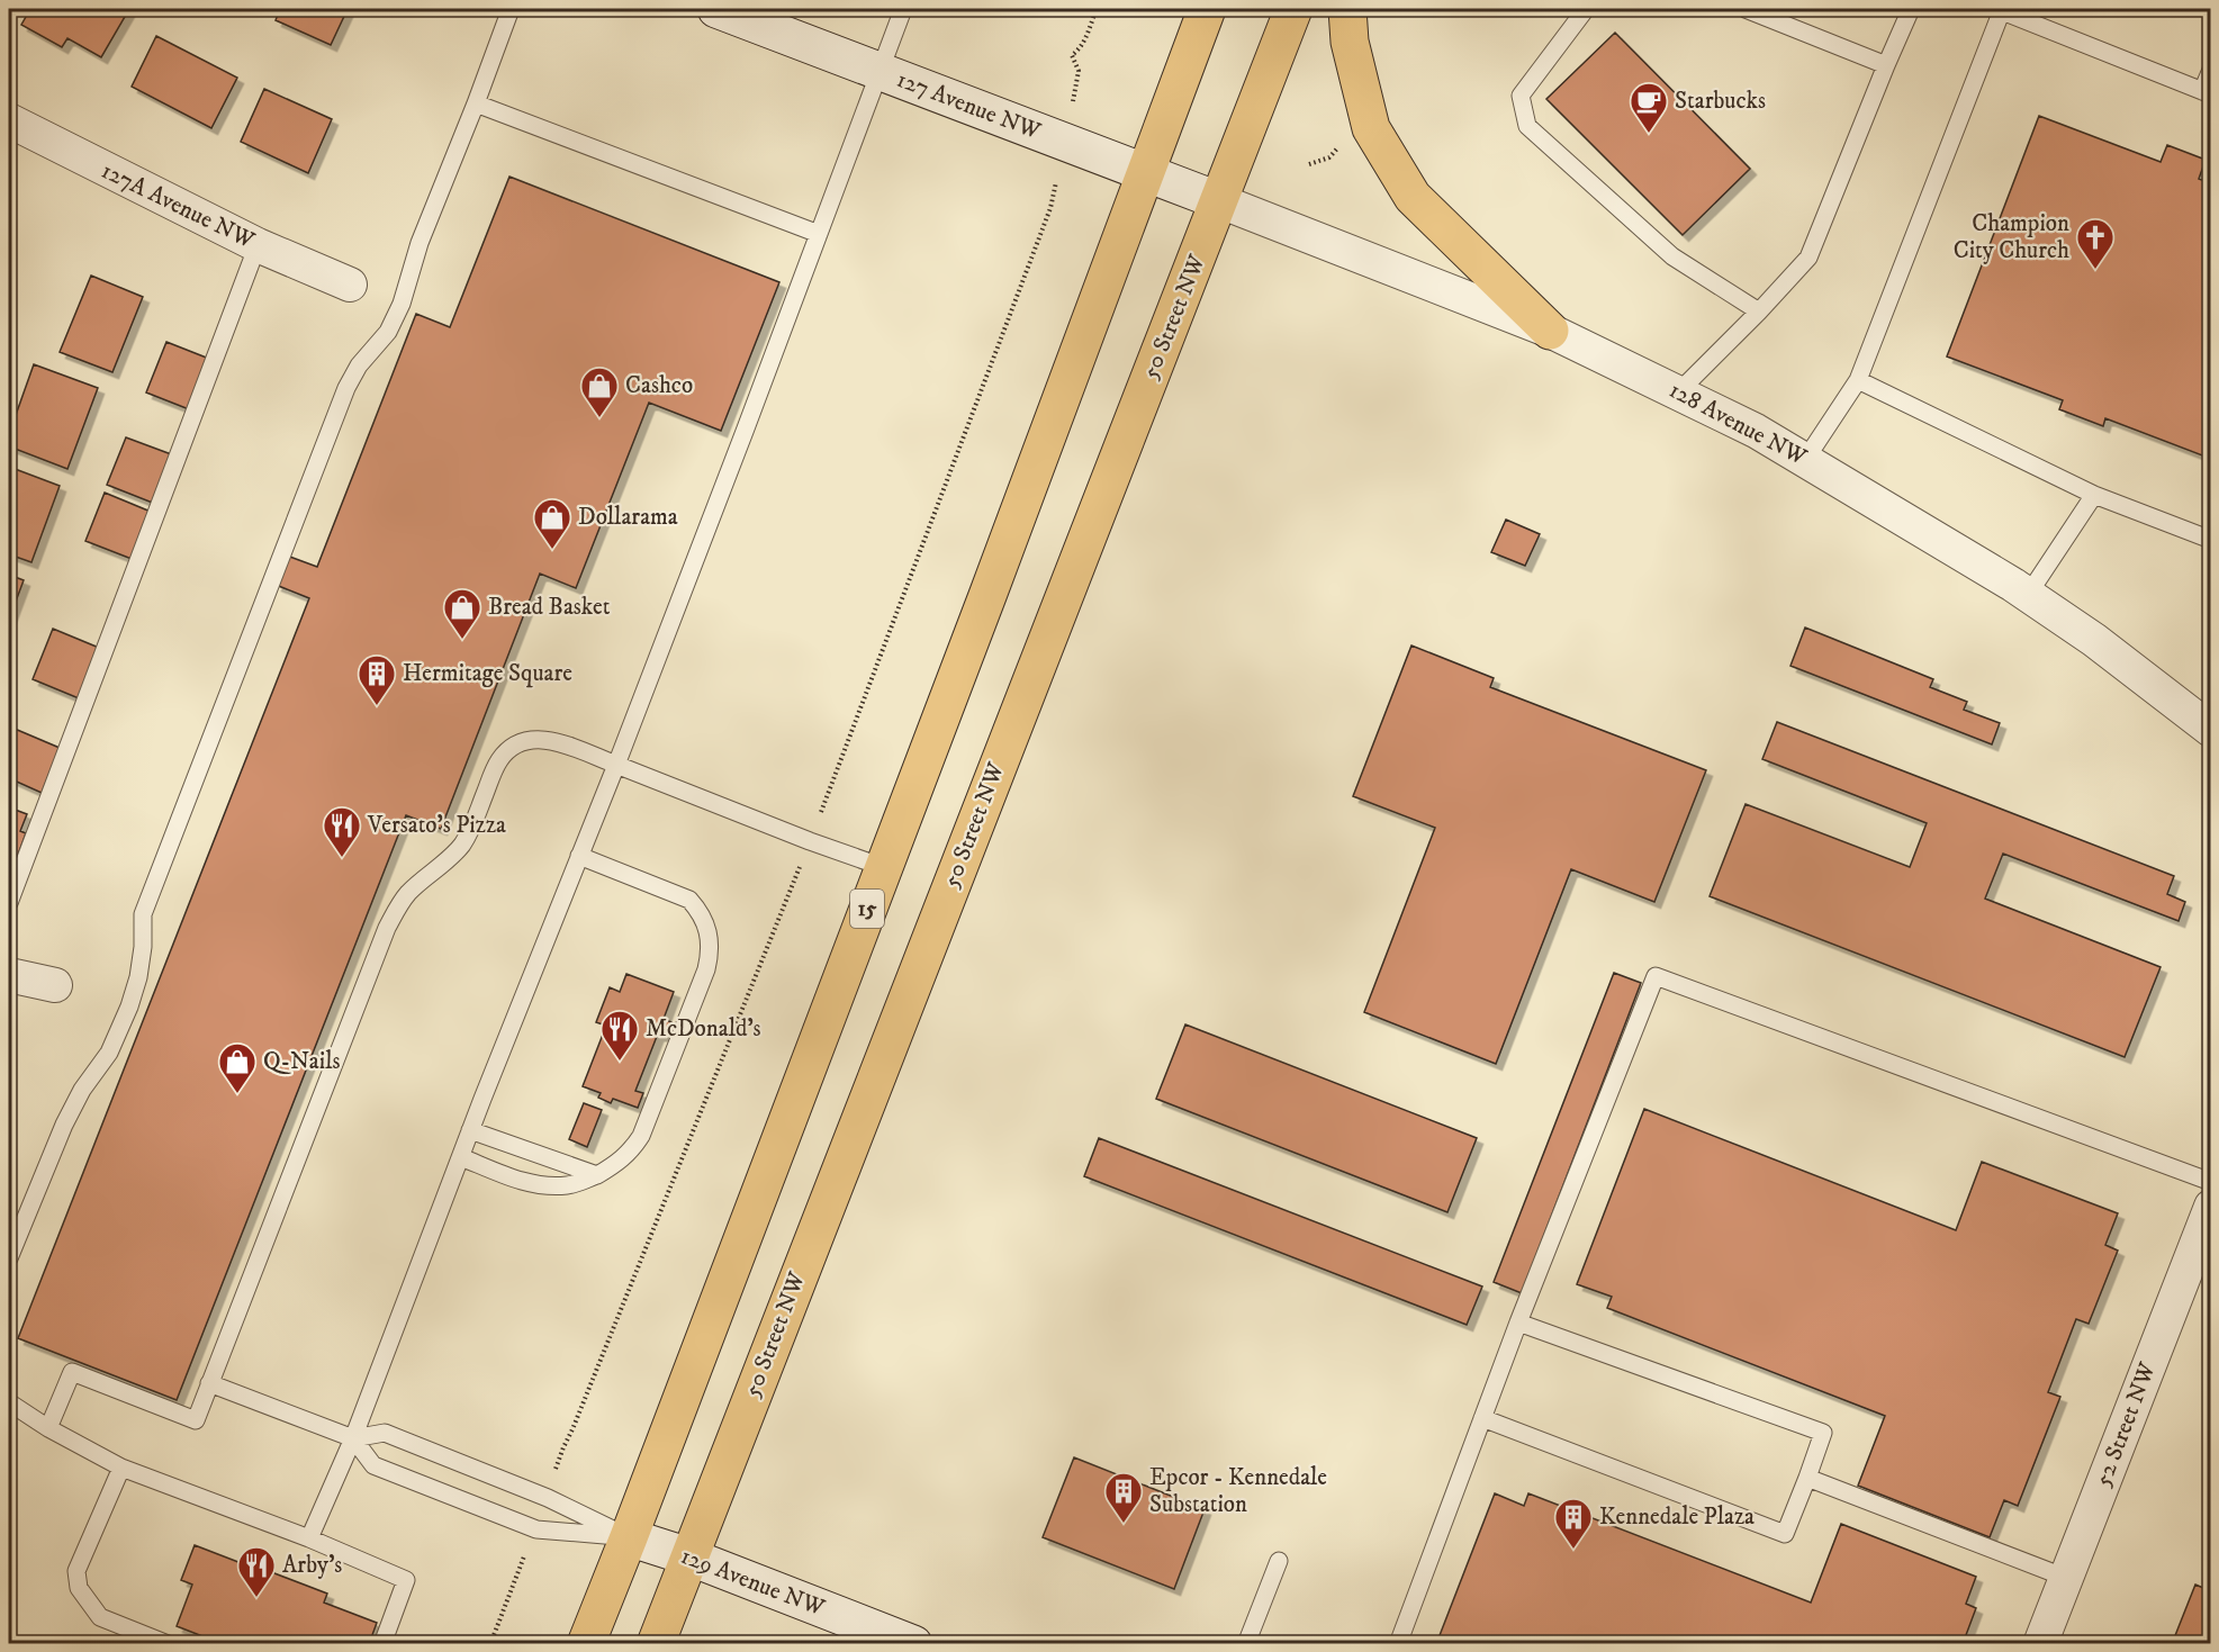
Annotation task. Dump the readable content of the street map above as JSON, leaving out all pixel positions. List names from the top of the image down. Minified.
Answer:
{"streets":{"main road":["50 Street NW","15"],"street":["127 Avenue NW","127A Avenue NW","128 Avenue NW","52 Street NW","129 Avenue NW"]},"crossings":[["127 Avenue NW","50 Street NW"],["127 Avenue NW","128 Avenue NW"],["127 Avenue NW","15"],["50 Street NW","128 Avenue NW"],["50 Street NW","129 Avenue NW"],["15","129 Avenue NW"]],"places":{"cafe":["Starbucks"],"church":["Champion City Church"],"shop":["Cashco","Dollarama","Bread Basket","Q-Nails"],"building":["Hermitage Square","Epcor - Kennedale Substation","Kennedale Plaza"],"restaurant":["Versato's Pizza","McDonald's","Arby's"]}}
